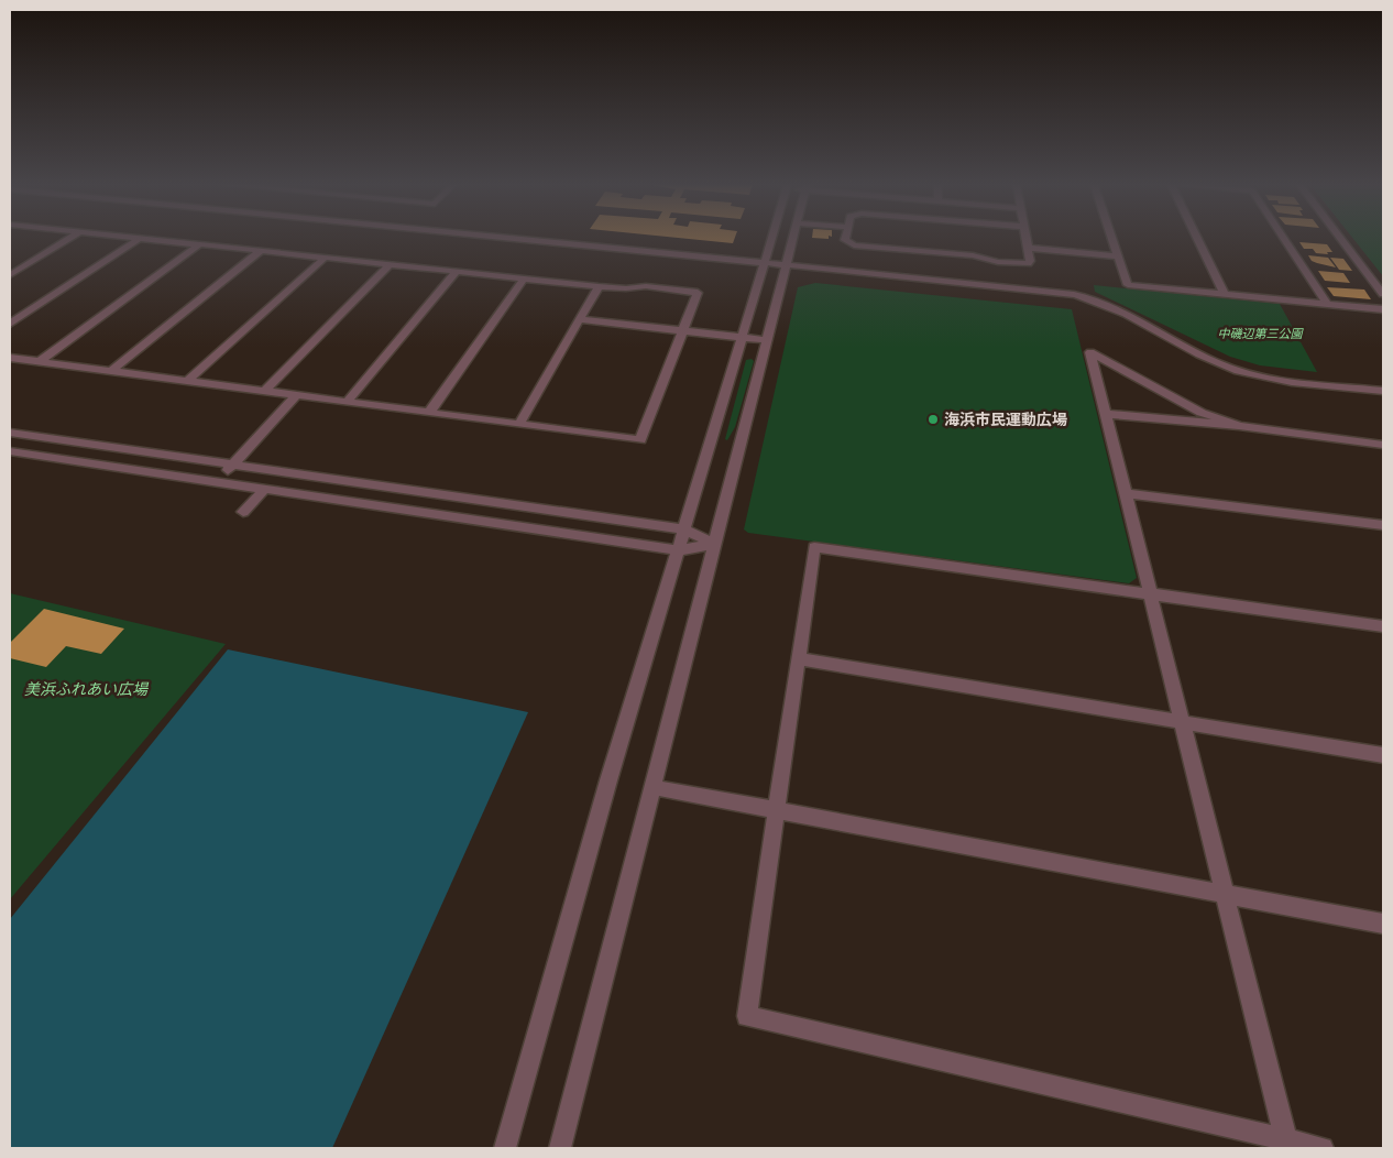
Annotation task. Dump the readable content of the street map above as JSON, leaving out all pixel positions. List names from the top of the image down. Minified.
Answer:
{"parks":["中磯辺第三公園","美浜ふれあい広場"],"places":["海浜市民運動広場"]}
